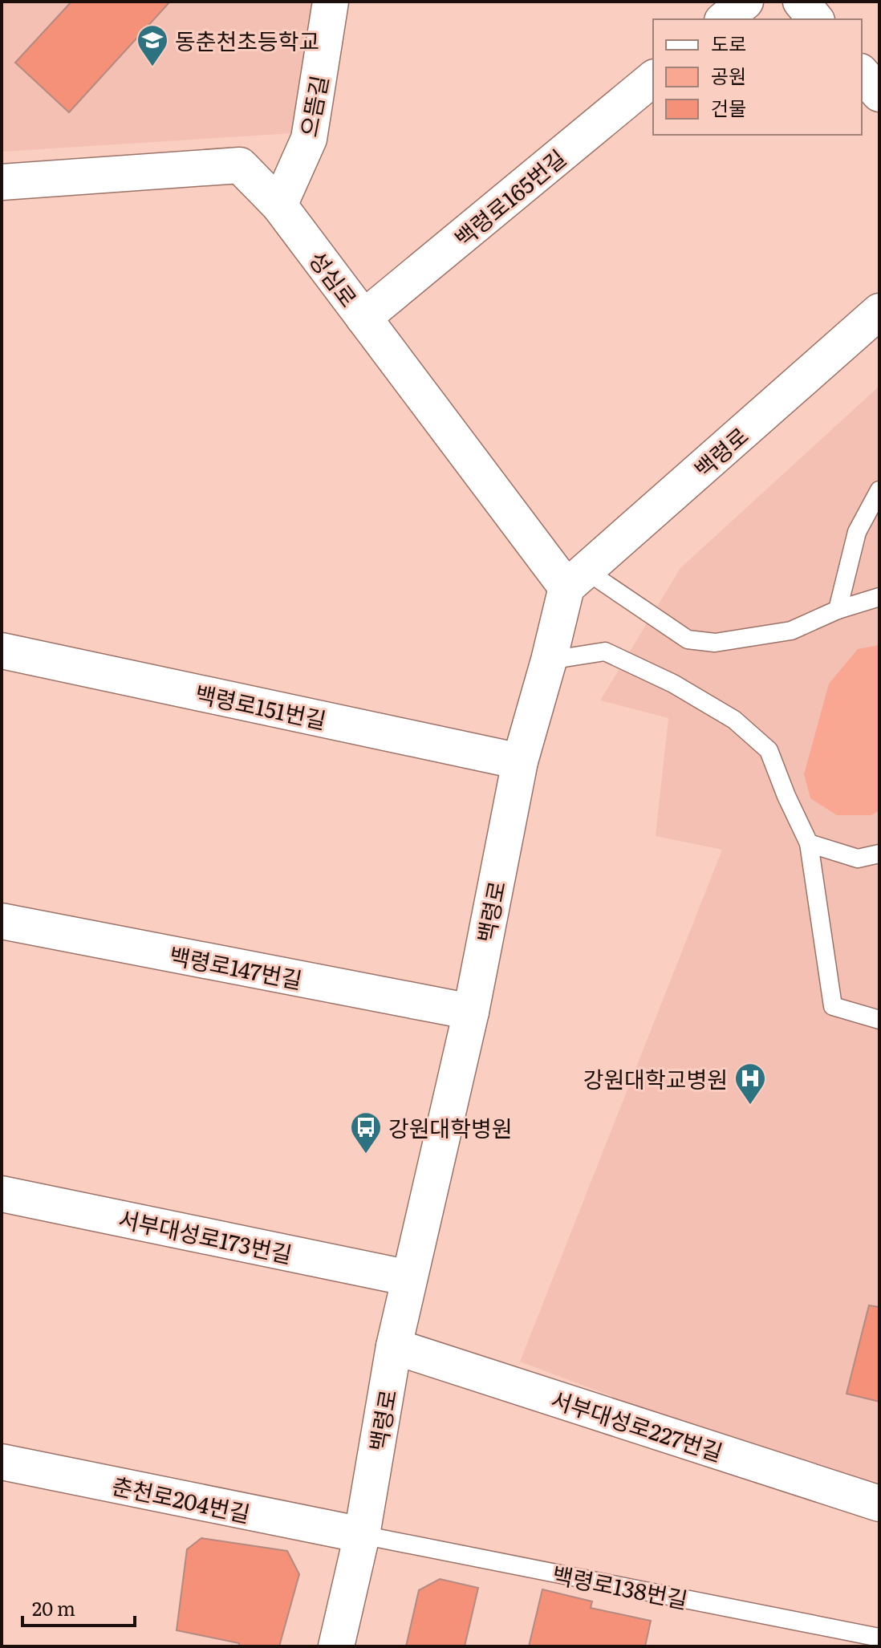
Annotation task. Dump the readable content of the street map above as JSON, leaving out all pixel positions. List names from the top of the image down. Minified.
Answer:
{"streets":{"street":["으뜸길","백령로165번길","성심로","백령로","백령로151번길","백령로147번길","서부대성로173번길","서부대성로227번길","춘천로204번길"],"lane":["백령로138번길"]},"crossings":[["으뜸길","성심로"],["백령로165번길","성심로"],["성심로","백령로"],["백령로","백령로151번길"],["백령로","백령로147번길"],["백령로","서부대성로173번길"],["백령로","서부대성로227번길"],["백령로","춘천로204번길"],["백령로","백령로138번길"],["춘천로204번길","백령로138번길"]],"places":{"school or university":["동춘천초등학교"],"hospital":["강원대학교병원"],"bus stop":["강원대학병원"]},"legend":["도로","공원","건물"],"scale_bar":"20 m"}
